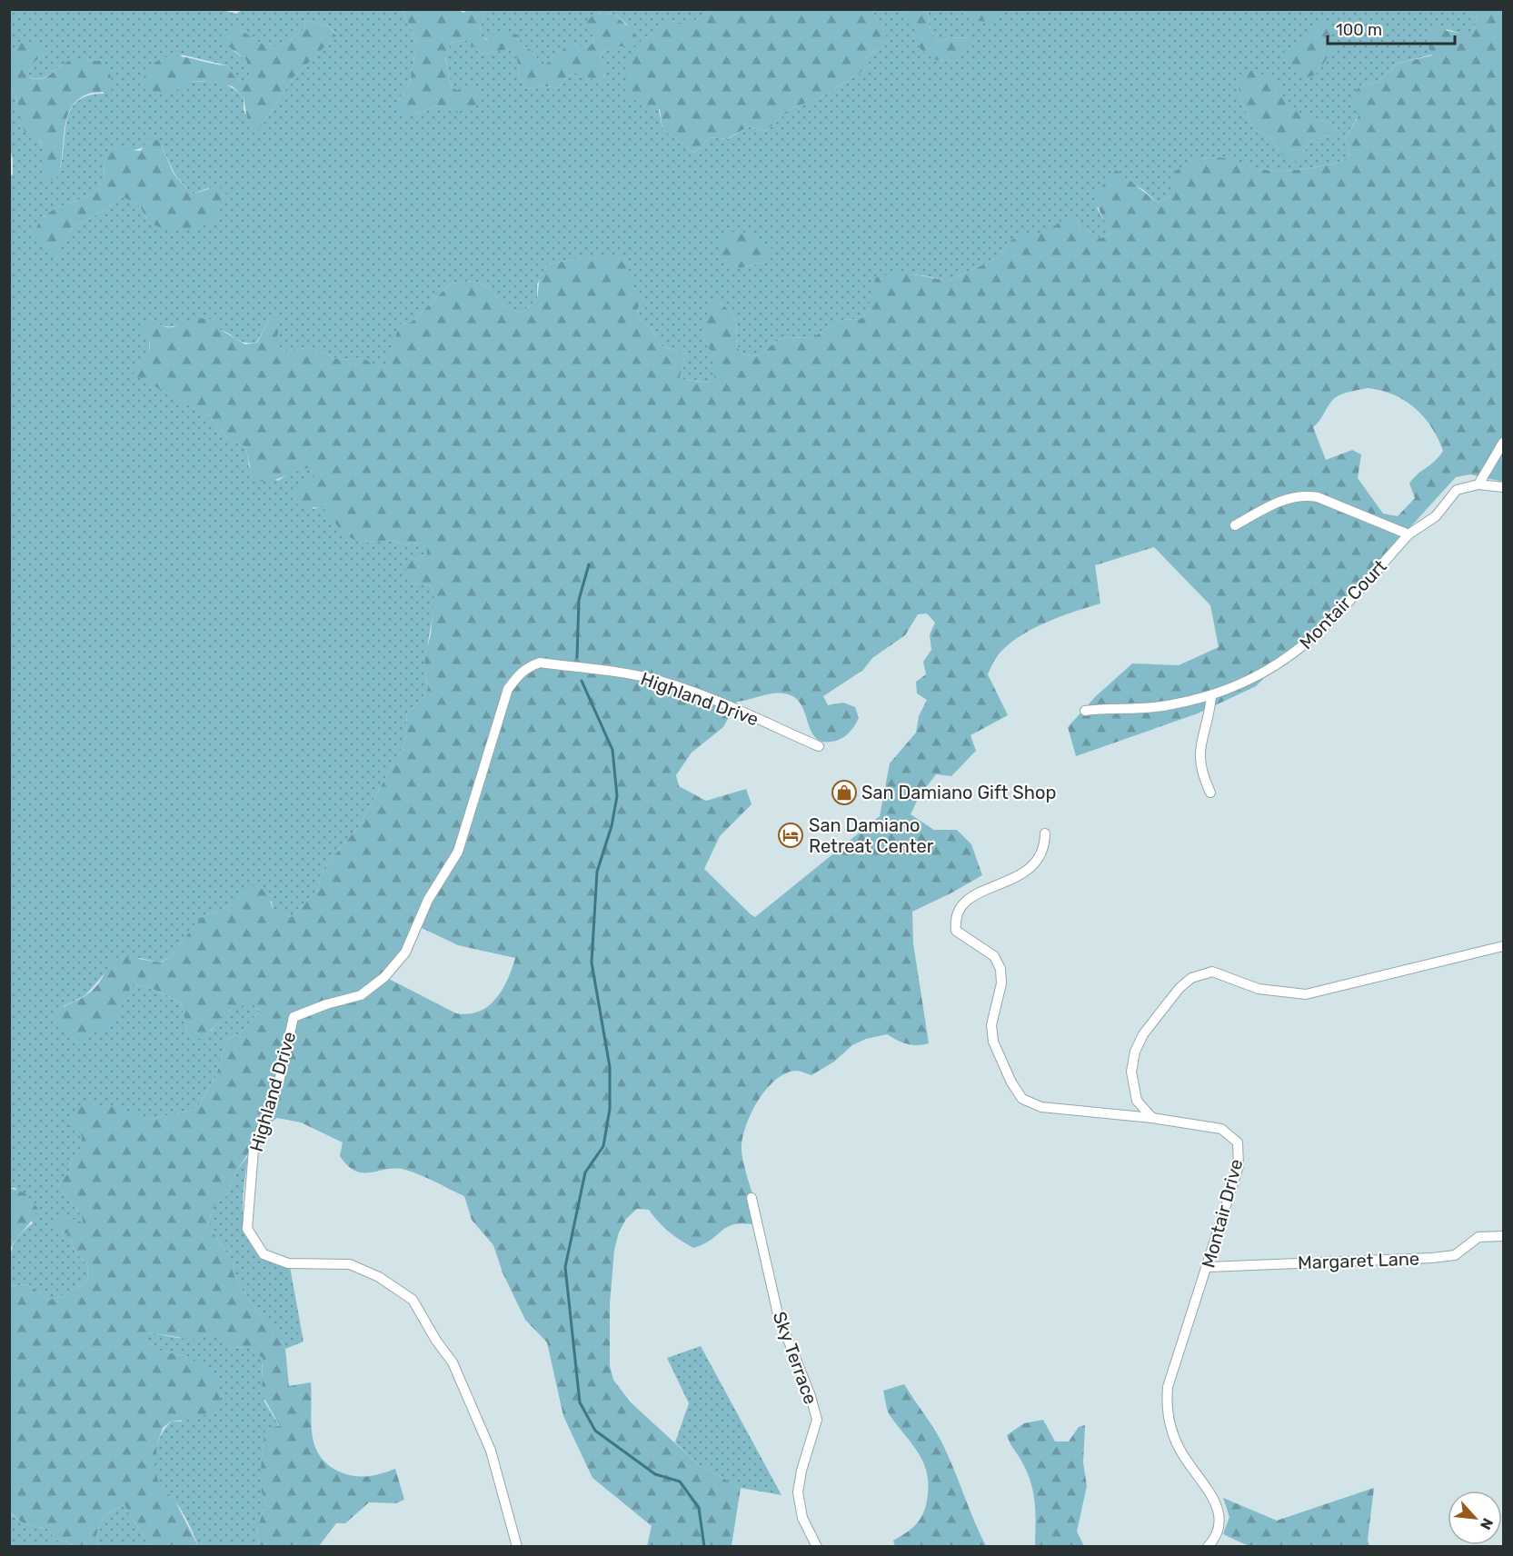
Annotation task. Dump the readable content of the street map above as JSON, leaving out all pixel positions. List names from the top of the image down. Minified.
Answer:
{"streets":{"street":["Montair Court","Highland Drive","Montair Drive","Margaret Lane","Sky Terrace"]},"crossings":[["Montair Drive","Margaret Lane"]],"places":{"shop":["San Damiano Gift Shop"],"hotel":["San Damiano Retreat Center"]},"scale_bar":"100 m","north":"bottom right"}
